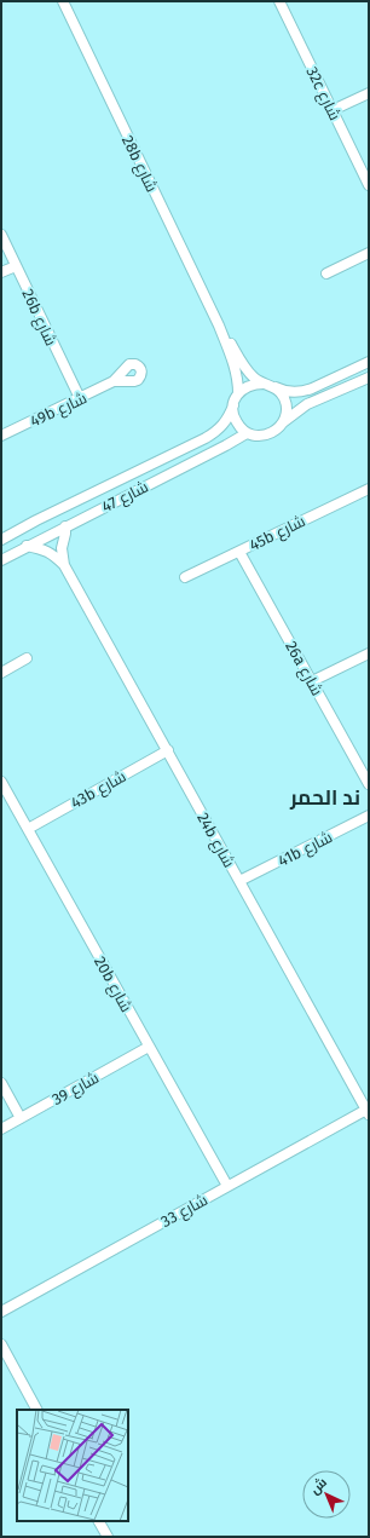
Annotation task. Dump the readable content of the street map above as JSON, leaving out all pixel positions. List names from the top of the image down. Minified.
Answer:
{"streets":{"street":["32c شارع","28b شارع","26b شارع","49b شارع","شارع 47","45b شارع","26a شارع","43b شارع","24b شارع","41b شارع","20b شارع","شارع 39","شارع 33"]},"crossings":[["28b شارع","شارع 47"],["26b شارع","49b شارع"],["شارع 47","24b شارع"],["45b شارع","26a شارع"],["43b شارع","24b شارع"],["43b شارع","20b شارع"],["24b شارع","41b شارع"],["24b شارع","شارع 33"],["20b شارع","شارع 39"],["20b شارع","شارع 33"]],"districts":["ند الحمر"],"north":"top left"}
